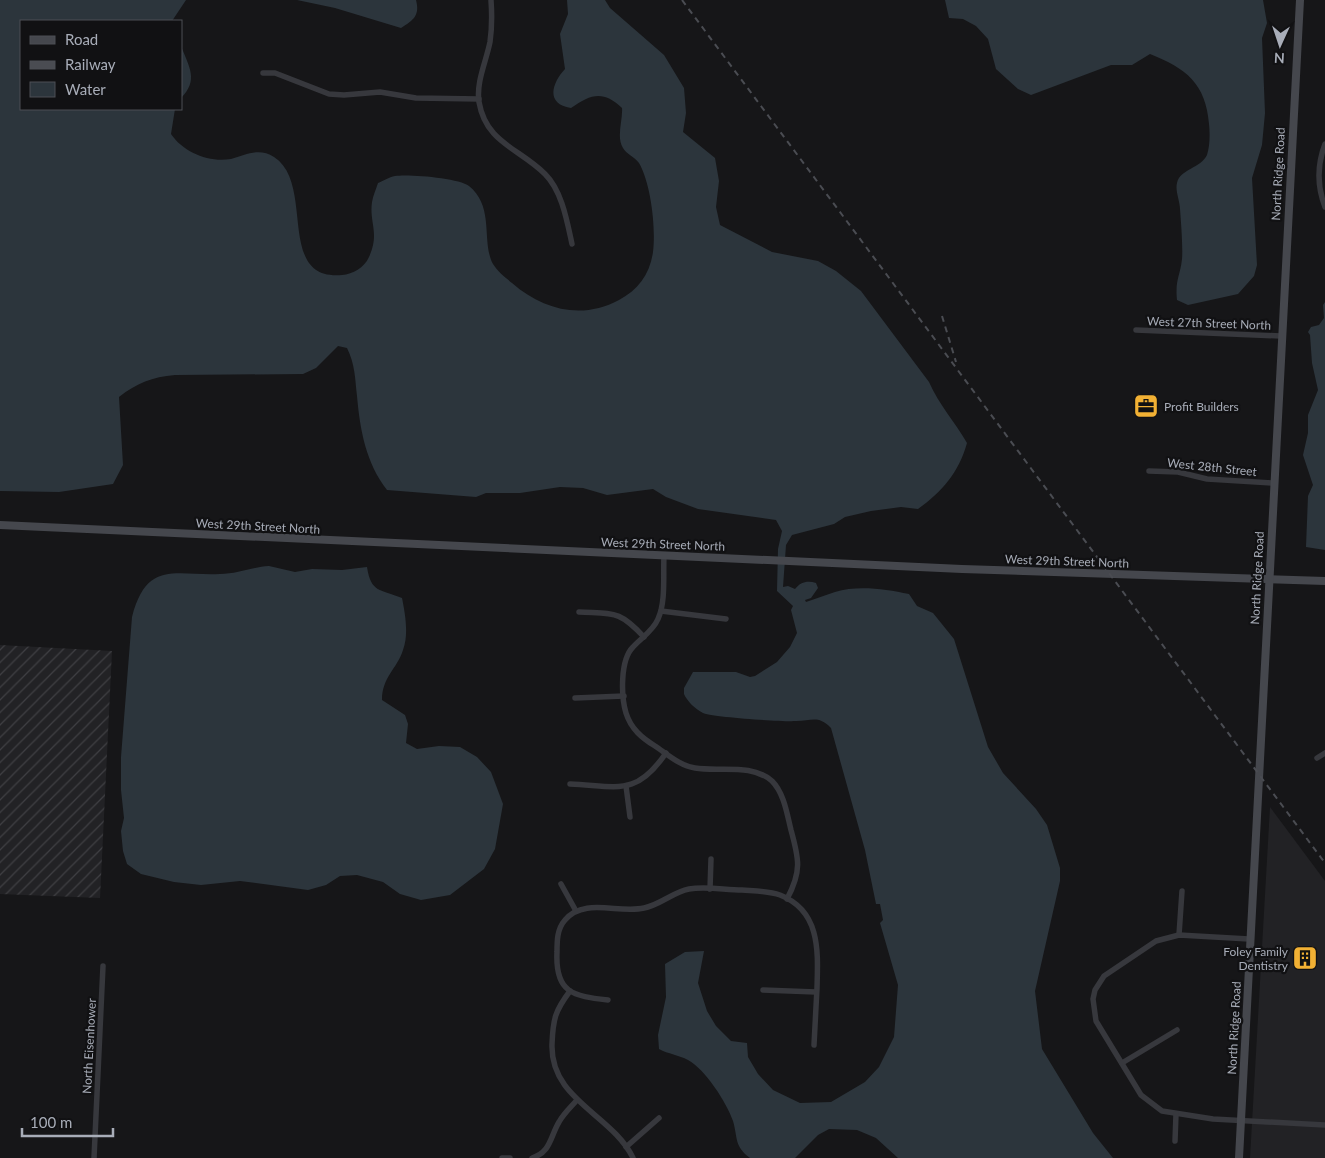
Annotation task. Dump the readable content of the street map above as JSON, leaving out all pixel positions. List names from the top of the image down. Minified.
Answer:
{"streets":{"main road":["North Ridge Road","West 29th Street North"],"street":["West 27th Street North","West 28th Street","North Eisenhower"]},"crossings":[["North Ridge Road","West 27th Street North"],["North Ridge Road","West 28th Street"],["North Ridge Road","West 29th Street North"]],"places":{"office":["Profit Builders"],"building":["Foley Family Dentistry"]},"legend":["Road","Railway","Water"],"scale_bar":"100 m","north":"bottom"}
